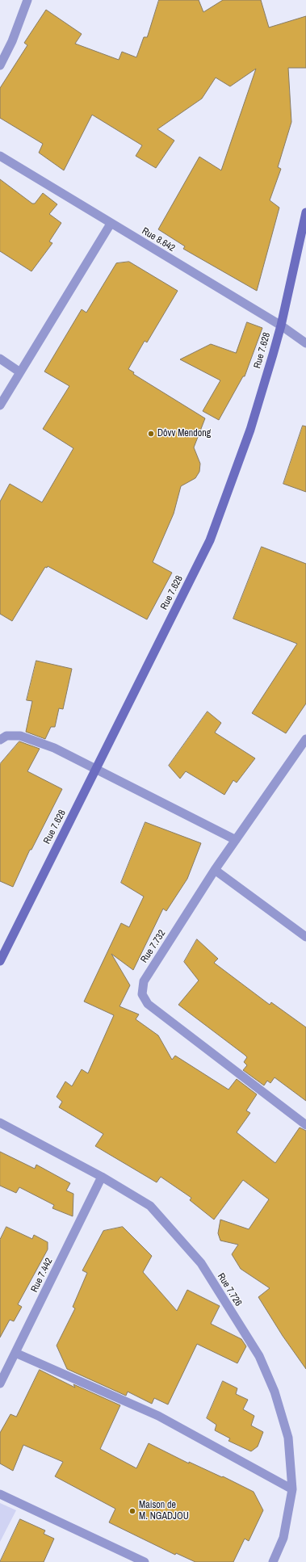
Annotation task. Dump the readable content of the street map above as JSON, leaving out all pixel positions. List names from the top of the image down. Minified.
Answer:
{"streets":{"main road":["Rue 7.628"],"street":["Rue 8.642","Rue 7.732","Rue 7.442","Rue 7.726"]},"crossings":[["Rue 8.642","Rue 7.628"],["Rue 7.442","Rue 7.726"]],"places":["Dôvv Mendong","Maison de M. NGADJOU"]}
